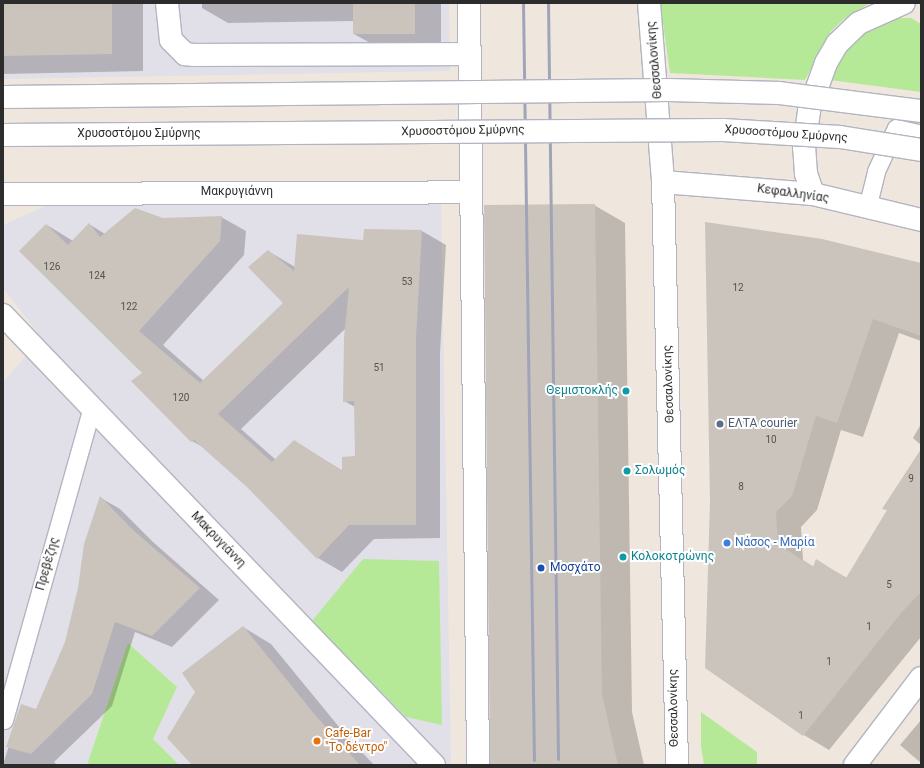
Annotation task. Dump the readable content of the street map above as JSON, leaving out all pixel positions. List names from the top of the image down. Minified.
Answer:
{"streets":{"street":["Θεσσαλονίκης","Χρυσοστόμου Σμύρνης","Μακρυγιάννη","Κεφαλληνίας"],"lane":["Πρεβέζης"]},"crossings":[["Θεσσαλονίκης","Κεφαλληνίας"],["Μακρυγιάννη","Πρεβέζης"]],"places":["Θεμιστοκλής","ΕΛΤΑ courier","Σολωμός","Νάσος - Μαρία","Κολοκοτρώνης","Μοσχάτο","Cafe-Bar \"Το δέντρο\""],"house_numbers":["126","124","53","12","122","51","120","10","9","8","5","1","1","1"]}
